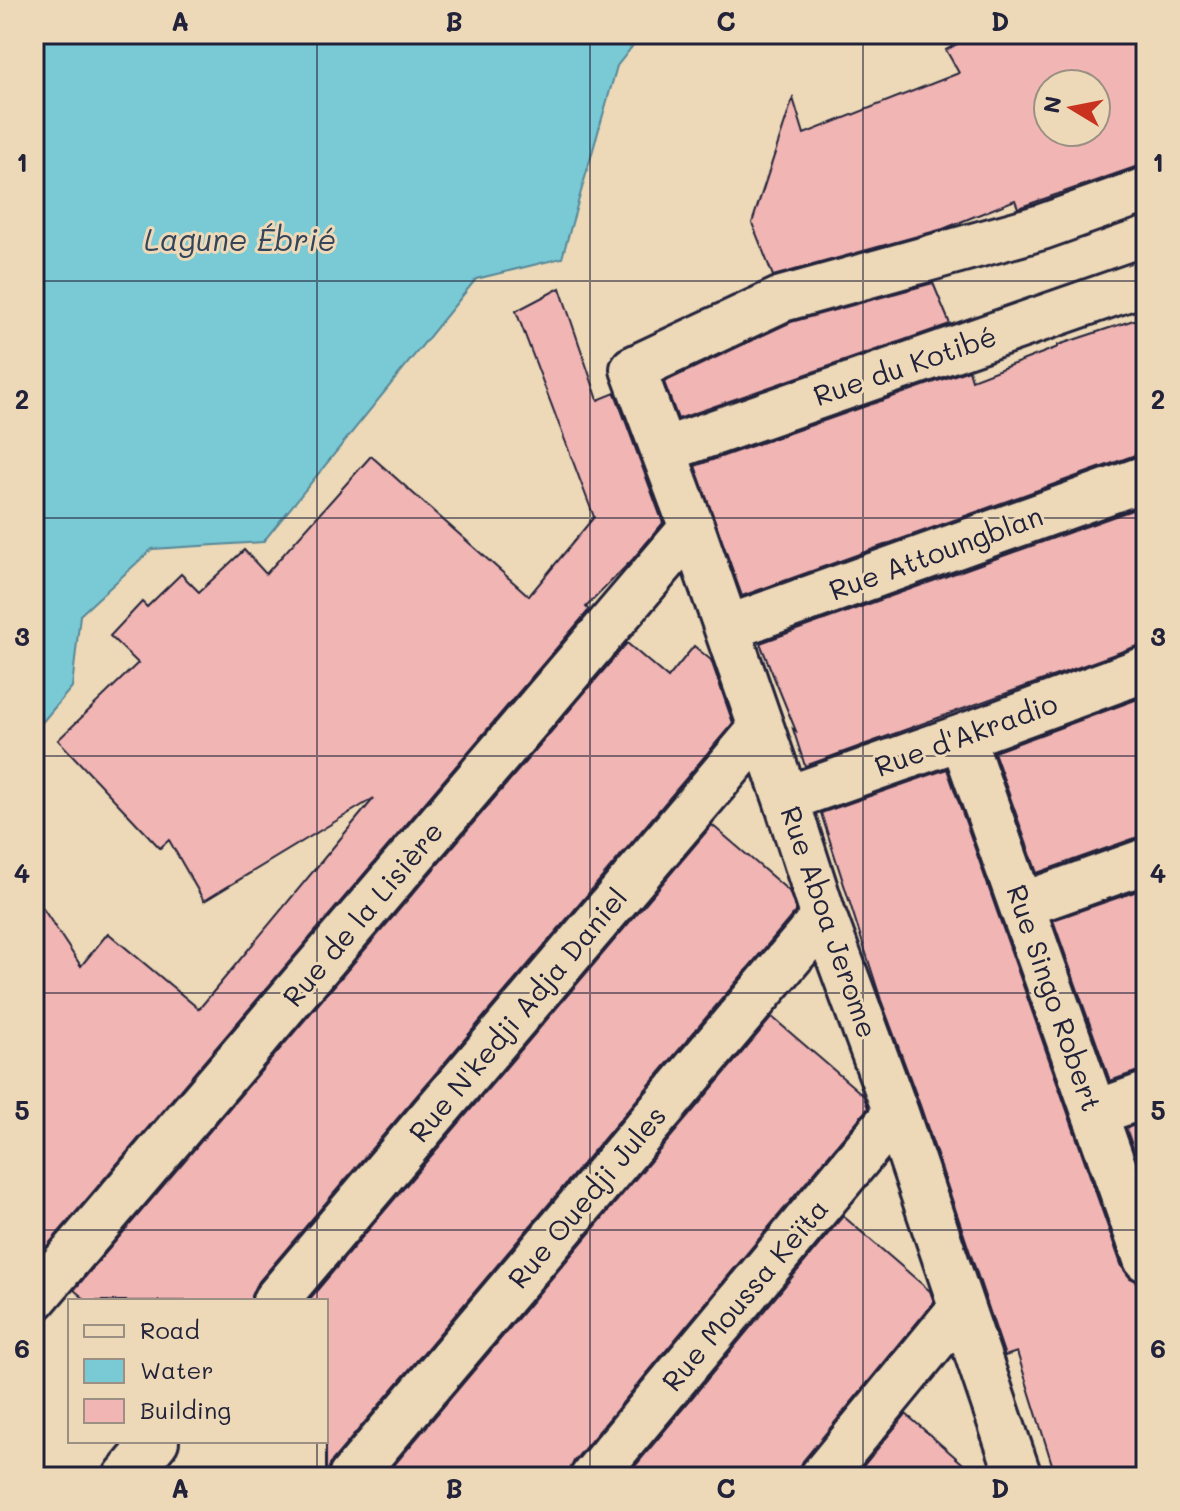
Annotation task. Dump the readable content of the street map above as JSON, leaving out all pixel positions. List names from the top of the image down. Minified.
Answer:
{"streets":{"street":["Rue du Kotibé","Rue Attoungblan","Rue d'Akradio","Rue de la Lisière","Rue Aboa Jerome","Rue Singo Robert","Rue N'kedji Adja Daniel","Rue Ouedji Jules","Rue Moussa Keïta"]},"crossings":[["Rue du Kotibé","Rue Aboa Jerome"],["Rue Attoungblan","Rue Aboa Jerome"],["Rue d'Akradio","Rue Aboa Jerome"],["Rue d'Akradio","Rue Singo Robert"],["Rue de la Lisière","Rue Aboa Jerome"],["Rue Aboa Jerome","Rue N'kedji Adja Daniel"],["Rue Aboa Jerome","Rue Ouedji Jules"],["Rue Aboa Jerome","Rue Moussa Keïta"]],"water":["Lagune Ébrié"],"legend":["Road","Water","Building"],"north":"left","grid":{"columns":["A","B","C","D"],"rows":["1","2","3","4","5","6"]}}
